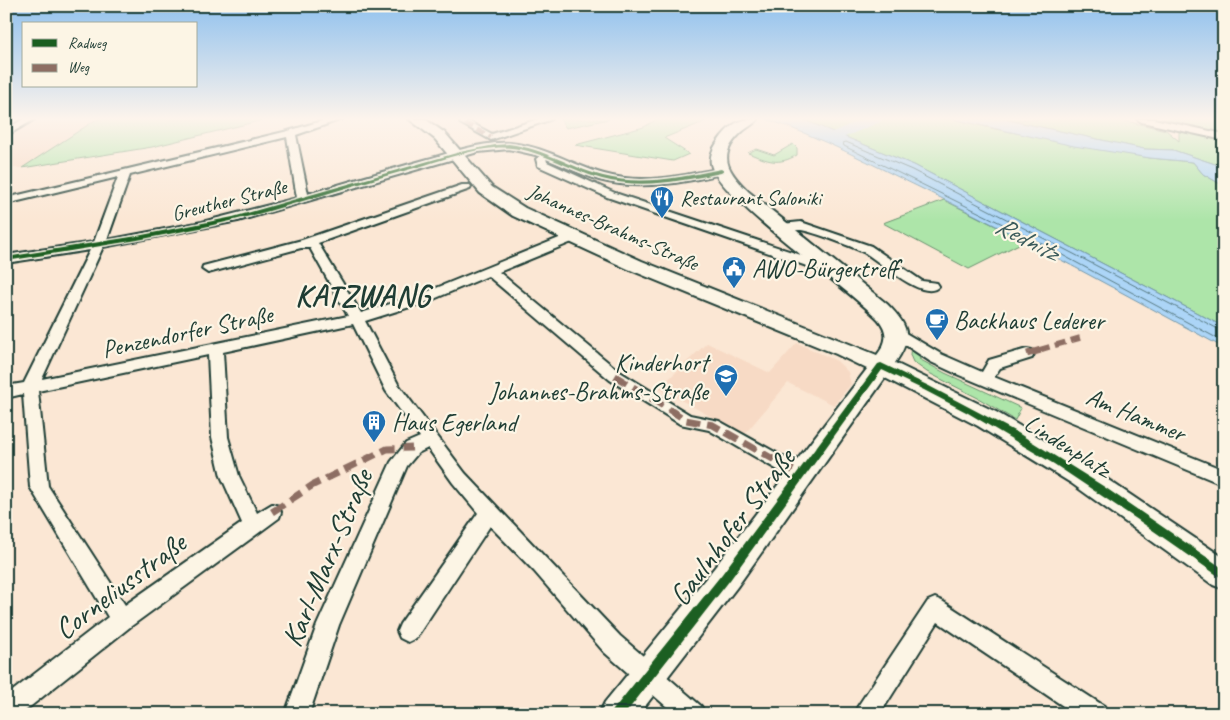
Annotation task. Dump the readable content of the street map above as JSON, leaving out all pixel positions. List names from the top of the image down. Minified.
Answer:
{"streets":{"main road":["Johannes-Brahms-Straße","Lindenplatz","Gaulnhofer Straße"],"street":["Greuther Straße","Penzendorfer Straße","Am Hammer","Karl-Marx-Straße","Corneliusstraße"]},"crossings":[["Greuther Straße","Johannes-Brahms-Straße"],["Johannes-Brahms-Straße","Penzendorfer Straße"],["Johannes-Brahms-Straße","Lindenplatz"],["Johannes-Brahms-Straße","Gaulnhofer Straße"],["Penzendorfer Straße","Gaulnhofer Straße"],["Am Hammer","Lindenplatz"],["Lindenplatz","Gaulnhofer Straße"]],"districts":["KATZWANG"],"water":["Rednitz"],"places":{"restaurant":["Restaurant Saloniki"],"public building":["AWO-Bürgertreff"],"cafe":["Backhaus Lederer"],"school or university":["Kinderhort Johannes-Brahms-Straße"],"building":["Haus Egerland"]},"legend":["Radweg","Weg"]}
